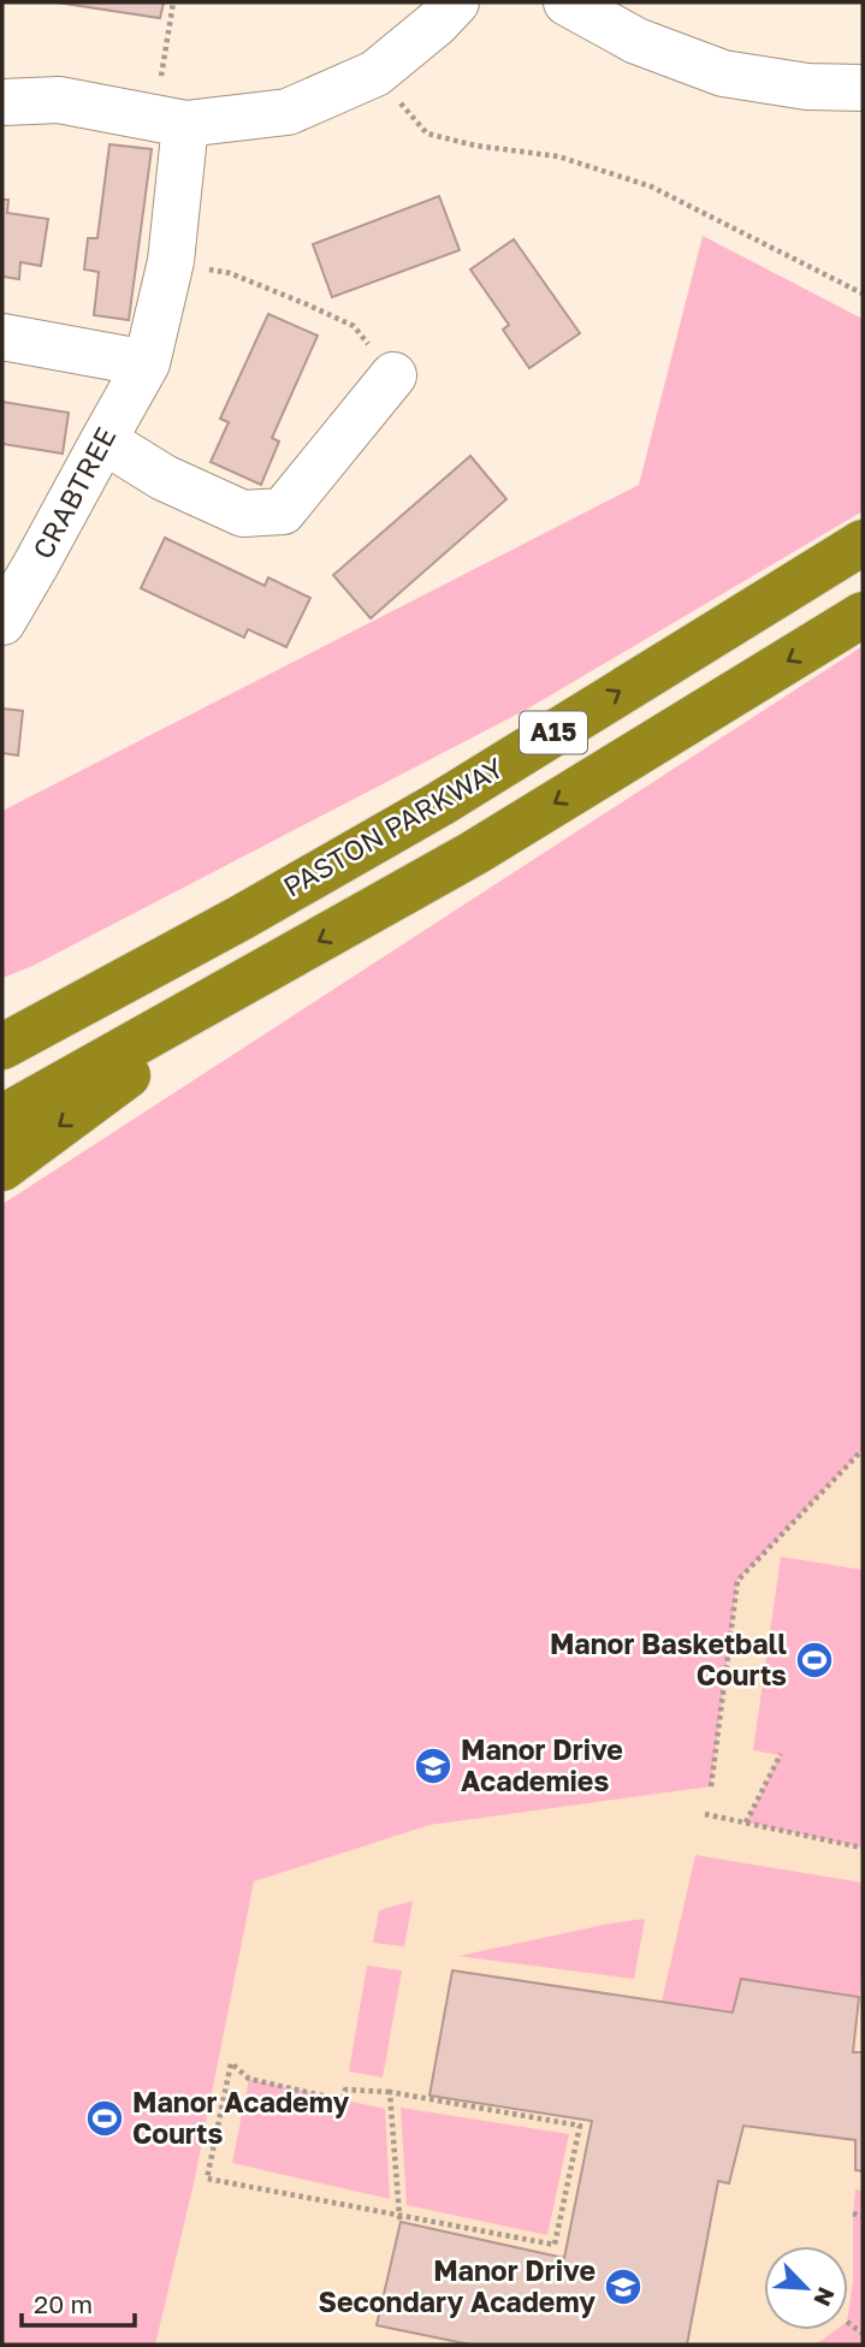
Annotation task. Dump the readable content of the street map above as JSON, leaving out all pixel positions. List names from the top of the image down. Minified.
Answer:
{"streets":{"highway":["A15","PASTON PARKWAY"],"street":["CRABTREE"]},"crossings":[["A15","PASTON PARKWAY"]],"places":{"sports":["Manor Basketball Courts","Manor Academy Courts"],"school or university":["Manor Drive Academies","Manor Drive Secondary Academy"]},"scale_bar":"20 m","north":"bottom right"}
